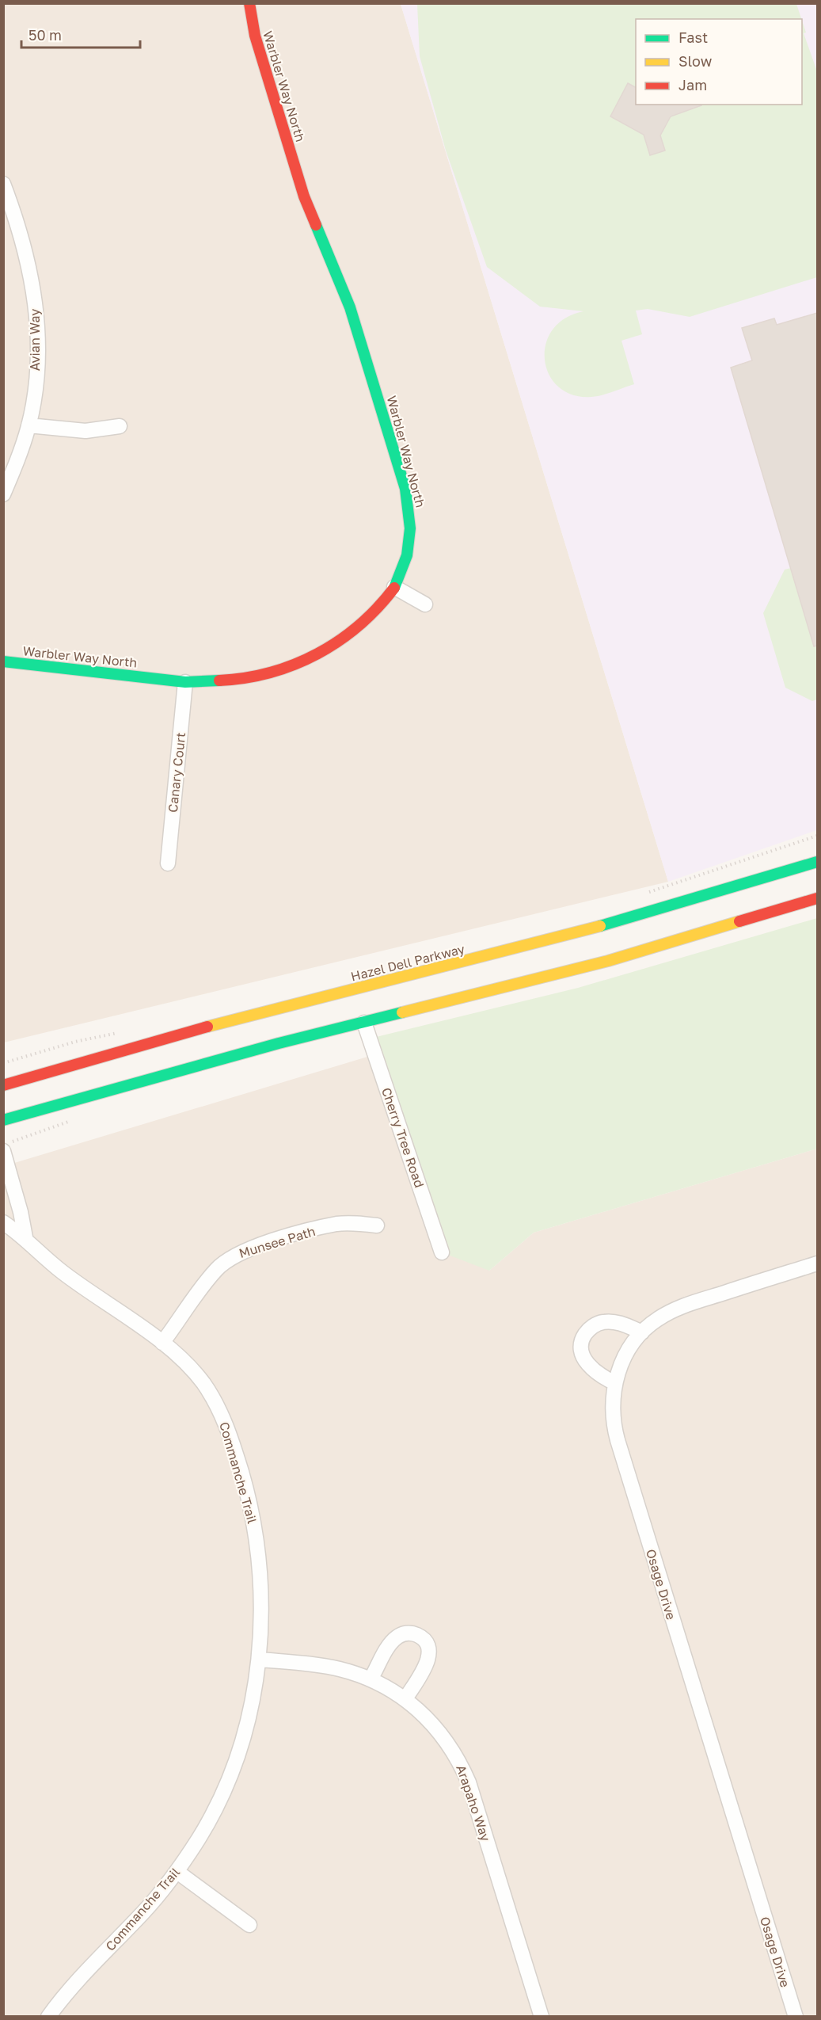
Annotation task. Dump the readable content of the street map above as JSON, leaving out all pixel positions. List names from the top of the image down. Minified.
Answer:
{"streets":{"main road":["Warbler Way North","Hazel Dell Parkway"],"street":["Avian Way","Canary Court","Cherry Tree Road","Munsee Path","Commanche Trail","Osage Drive","Arapaho Way"]},"crossings":[["Warbler Way North","Canary Court"],["Munsee Path","Commanche Trail"],["Commanche Trail","Arapaho Way"]],"legend":["Fast","Slow","Jam"],"scale_bar":"50 m"}
